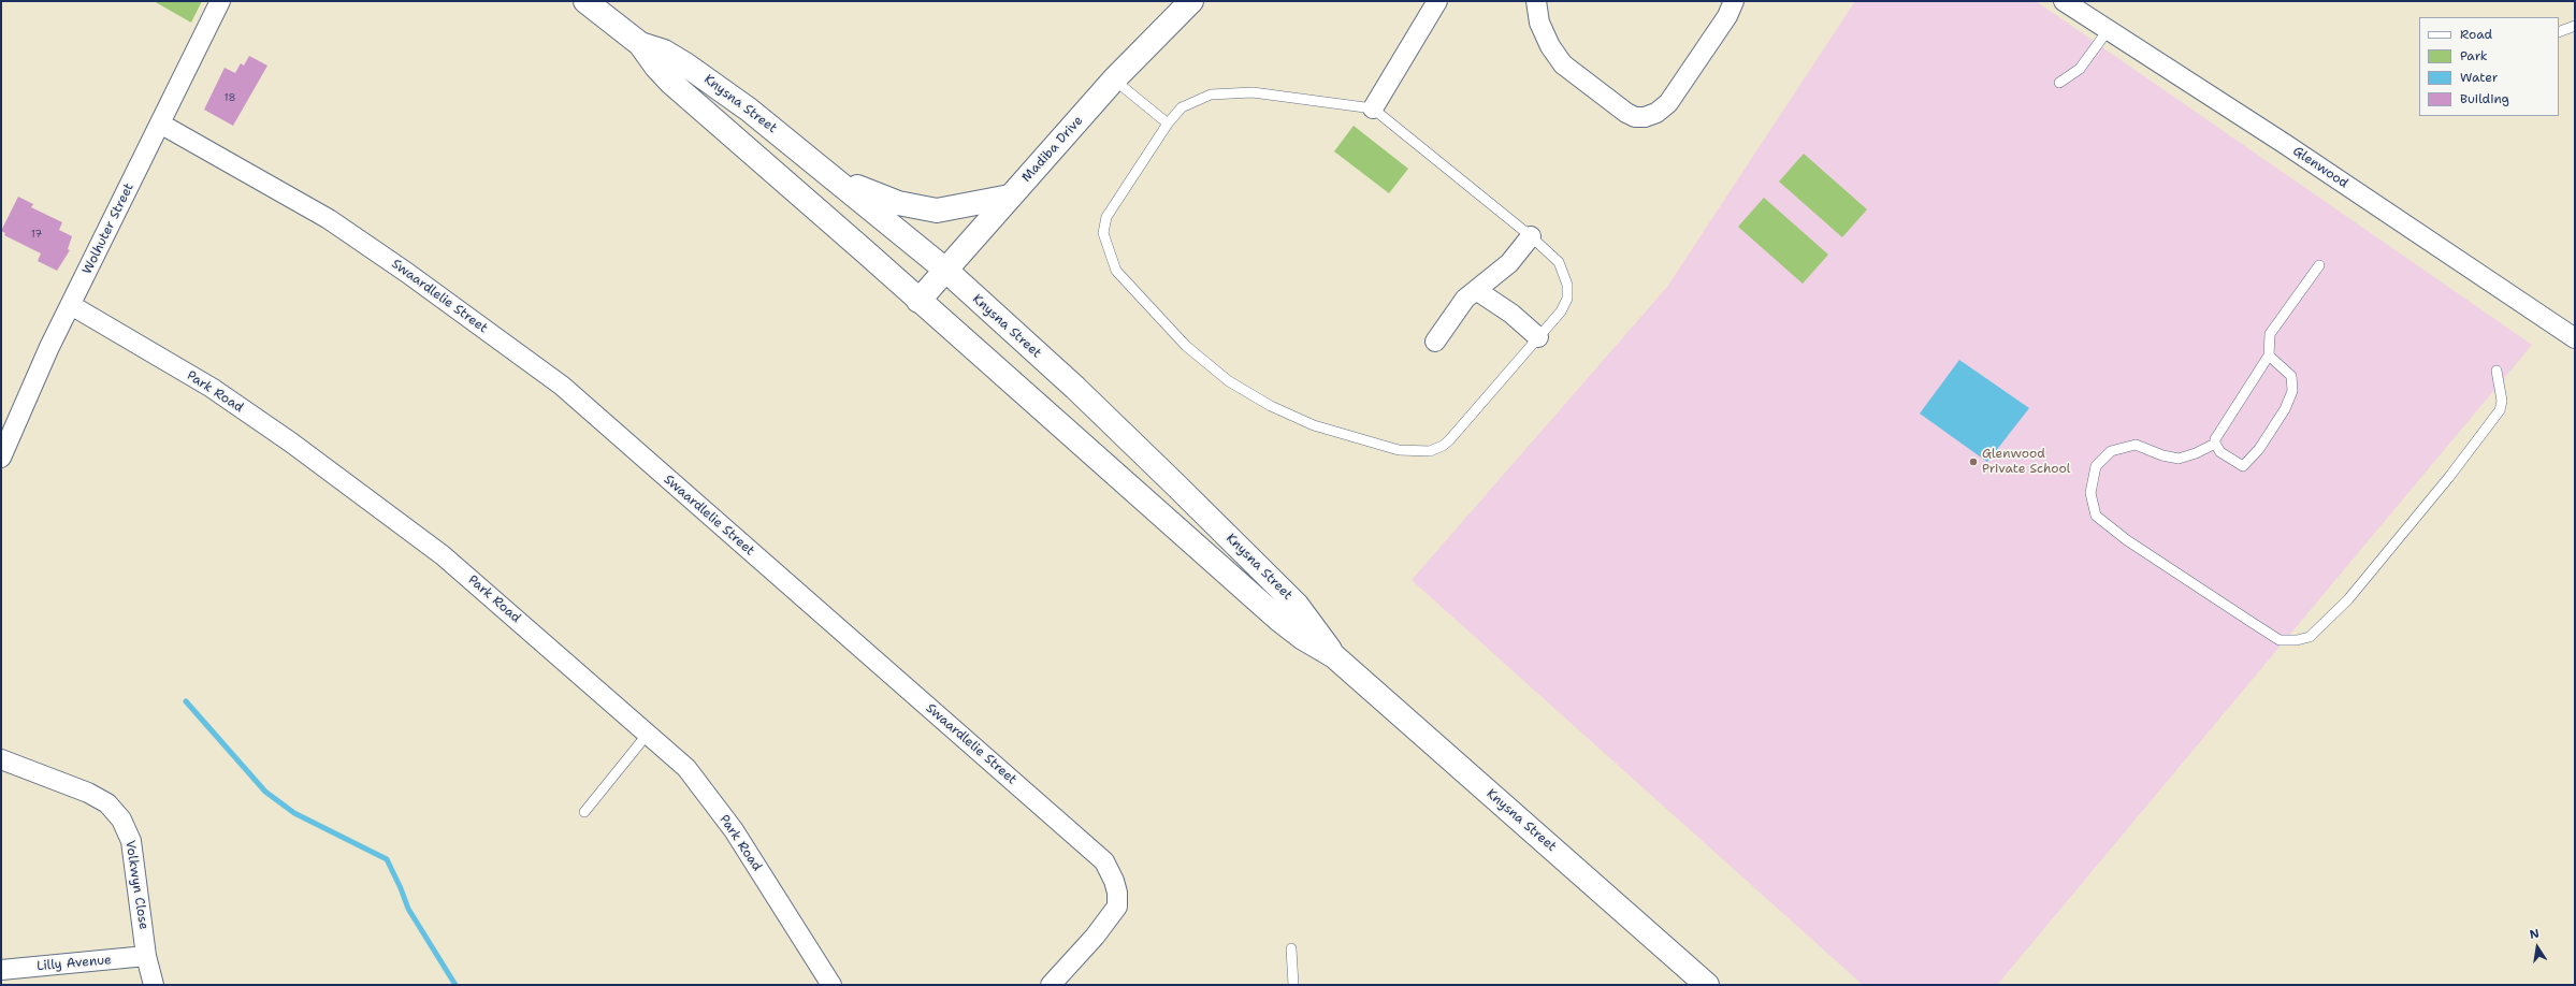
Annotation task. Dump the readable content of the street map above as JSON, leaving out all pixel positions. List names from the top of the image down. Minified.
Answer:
{"streets":{"main road":["Knysna Street","Madiba Drive"],"street":["Glenwood","Wolhuter Street","Swaardlelie Street","Park Road","Volkwyn Close","Lilly Avenue"]},"crossings":[["Knysna Street","Madiba Drive"],["Wolhuter Street","Swaardlelie Street"],["Wolhuter Street","Park Road"],["Volkwyn Close","Lilly Avenue"]],"places":["Glenwood Private School"],"house_numbers":["18","17"],"legend":["Road","Park","Water","Building"],"north":"top"}
